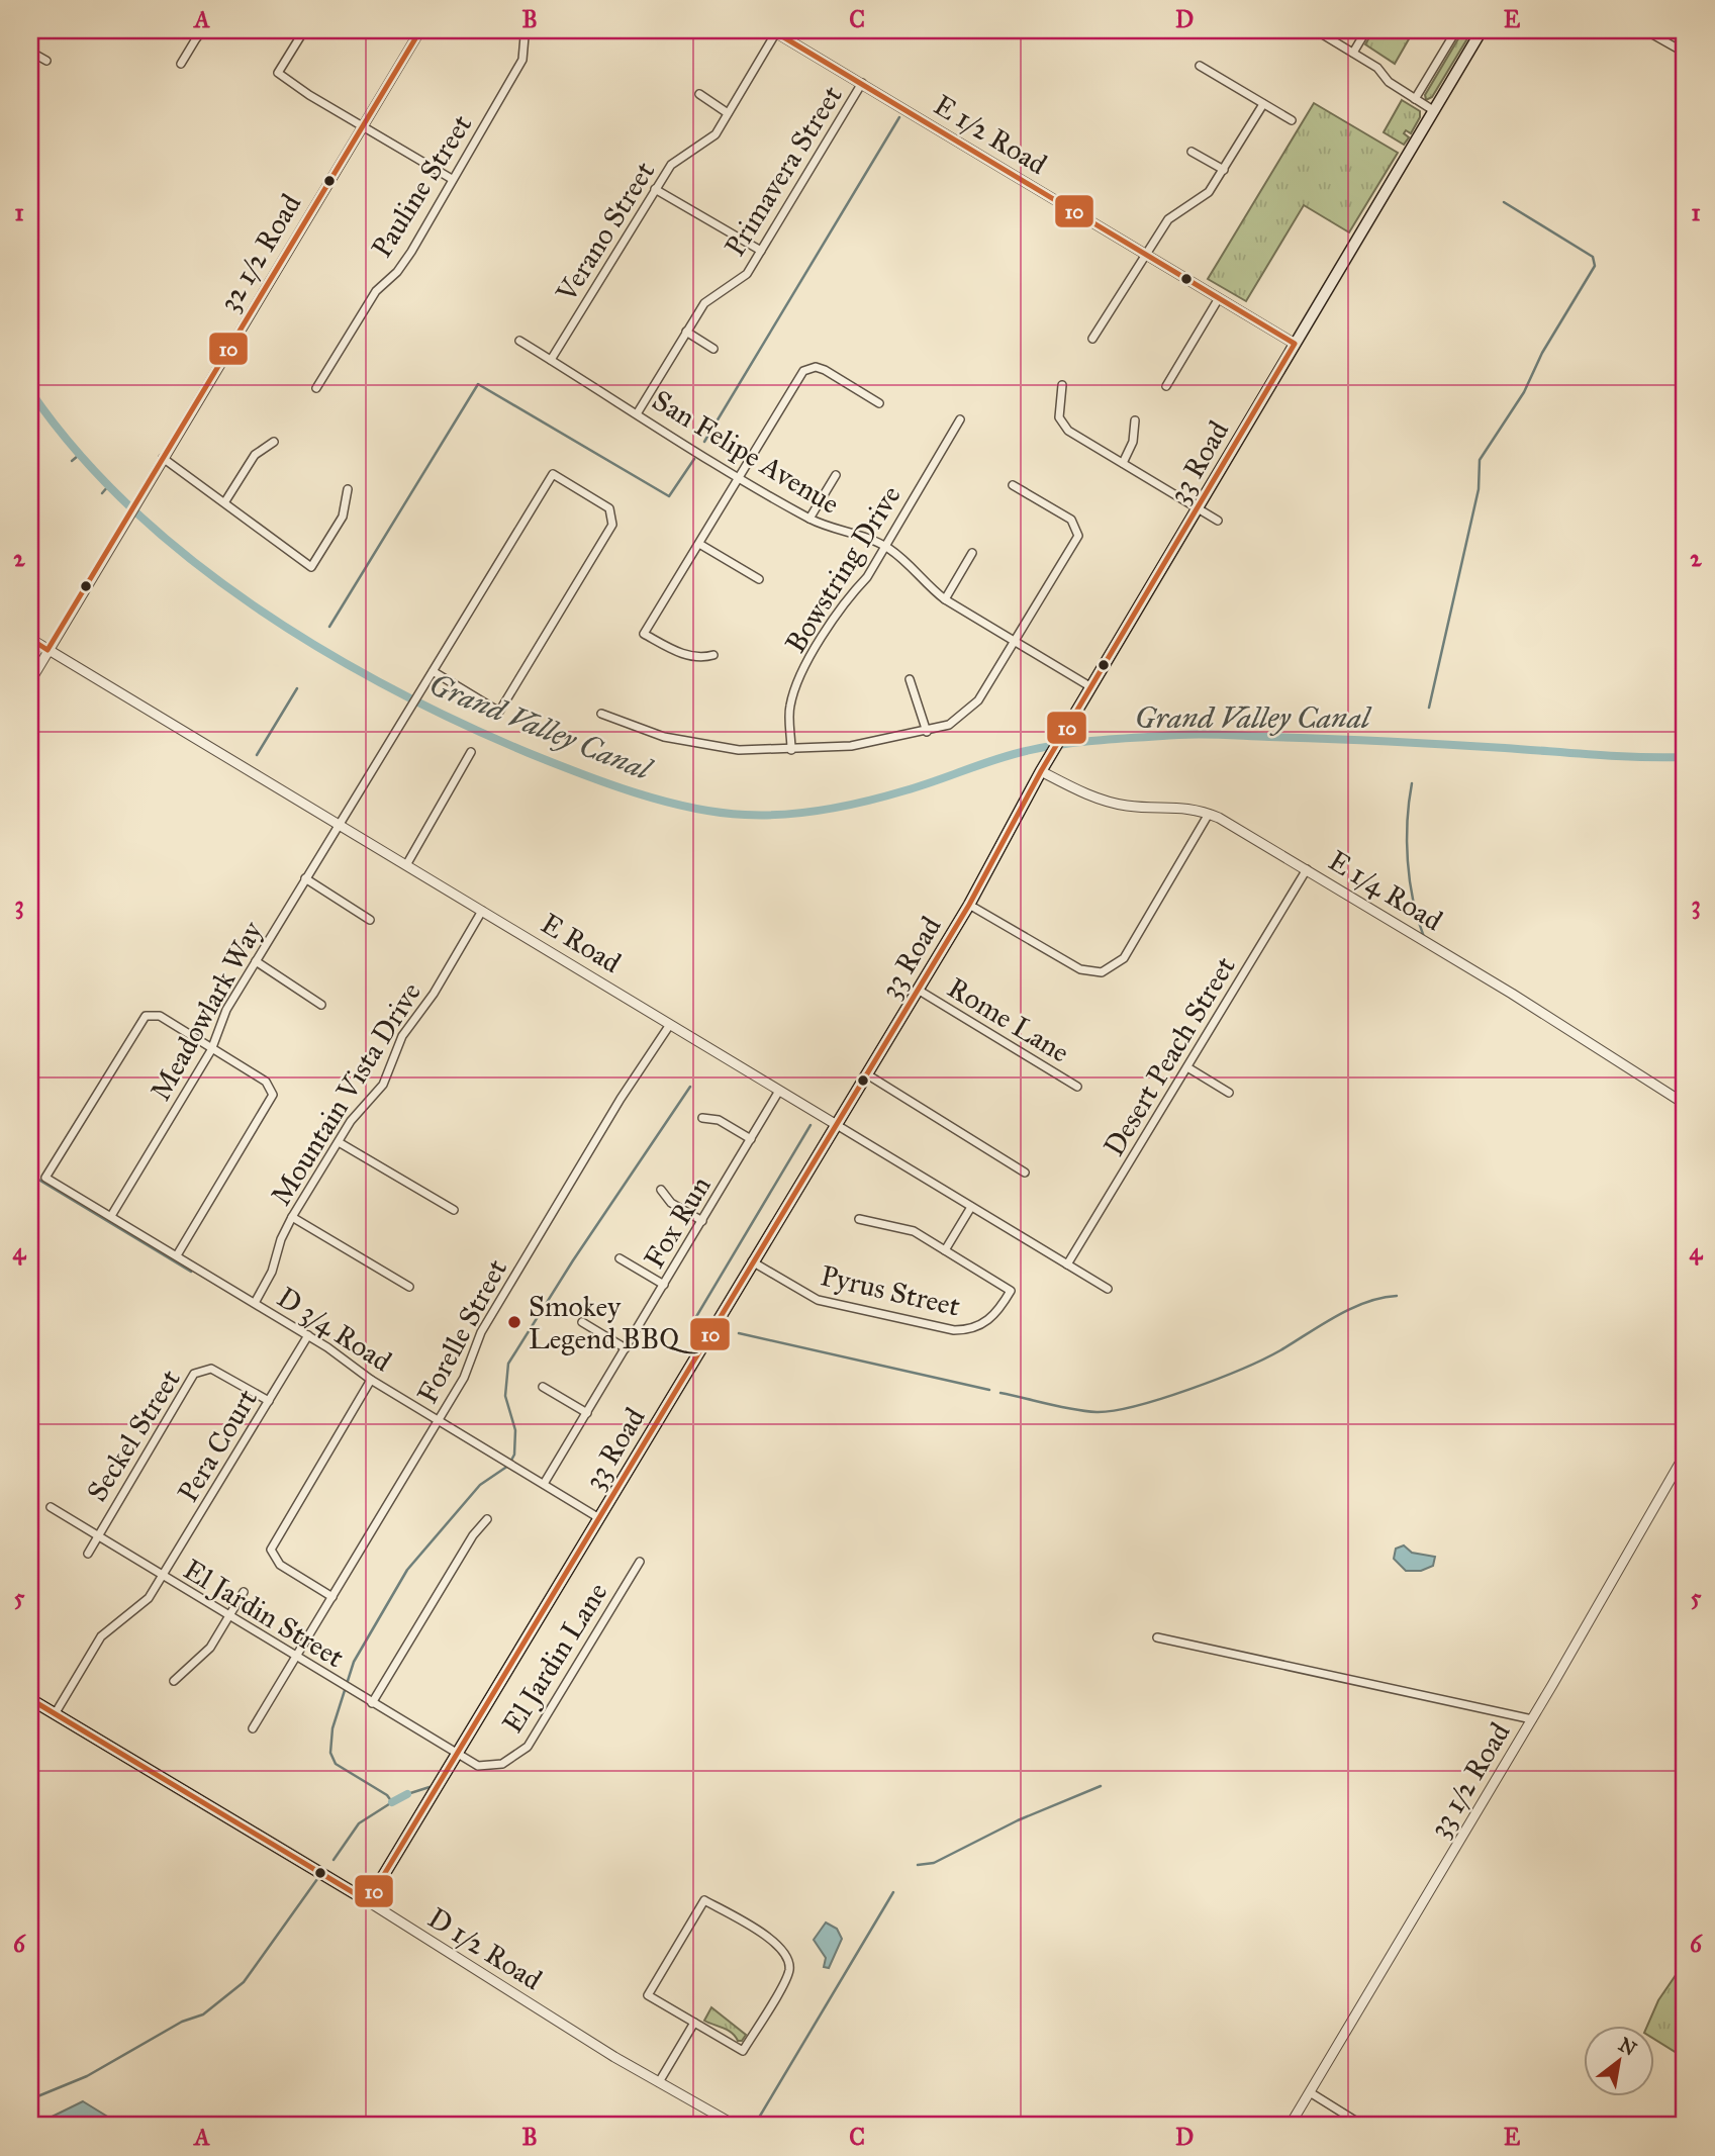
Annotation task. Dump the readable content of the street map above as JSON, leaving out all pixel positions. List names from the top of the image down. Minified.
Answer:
{"streets":{"main road":["33 Road","D 1/2 Road"],"street":["E 1/2 Road","Primavera Street","Pauline Street","Verano Street","32 1/2 Road","San Felipe Avenue","Bowstring Drive","E 1/4 Road","E Road","Meadowlark Way","Rome Lane","Desert Peach Street","Mountain Vista Drive","Fox Run","Pyrus Street","D 3/4 Road","Forelle Street","Seckel Street","Pera Court","El Jardin Street","El Jardin Lane","33 1/2 Road"]},"crossings":[["E 1/2 Road","Primavera Street"],["E 1/2 Road","Verano Street"],["E 1/2 Road","33 Road"],["Primavera Street","San Felipe Avenue"],["Verano Street","San Felipe Avenue"],["32 1/2 Road","E Road"],["San Felipe Avenue","33 Road"],["San Felipe Avenue","Bowstring Drive"],["33 Road","E 1/4 Road"],["33 Road","E Road"],["33 Road","Rome Lane"],["33 Road","Pyrus Street"],["33 Road","D 3/4 Road"],["33 Road","El Jardin Street"],["33 Road","El Jardin Lane"],["33 Road","D 1/2 Road"],["E 1/4 Road","Desert Peach Street"],["E Road","Meadowlark Way"],["E Road","Desert Peach Street"],["E Road","Mountain Vista Drive"],["E Road","Fox Run"],["E Road","Forelle Street"],["Meadowlark Way","D 3/4 Road"],["Mountain Vista Drive","D 3/4 Road"],["Fox Run","D 3/4 Road"],["D 3/4 Road","Forelle Street"],["D 3/4 Road","Pera Court"],["Forelle Street","El Jardin Street"],["Seckel Street","Pera Court"],["Seckel Street","El Jardin Street"],["Pera Court","El Jardin Street"],["Pera Court","D 1/2 Road"],["El Jardin Street","El Jardin Lane"]],"water":["Grand Valley Canal"],"places":["Smokey Legend BBQ"],"lines":["transit line 10"],"north":"top right","grid":{"columns":["A","B","C","D","E"],"rows":["1","2","3","4","5","6"]}}
